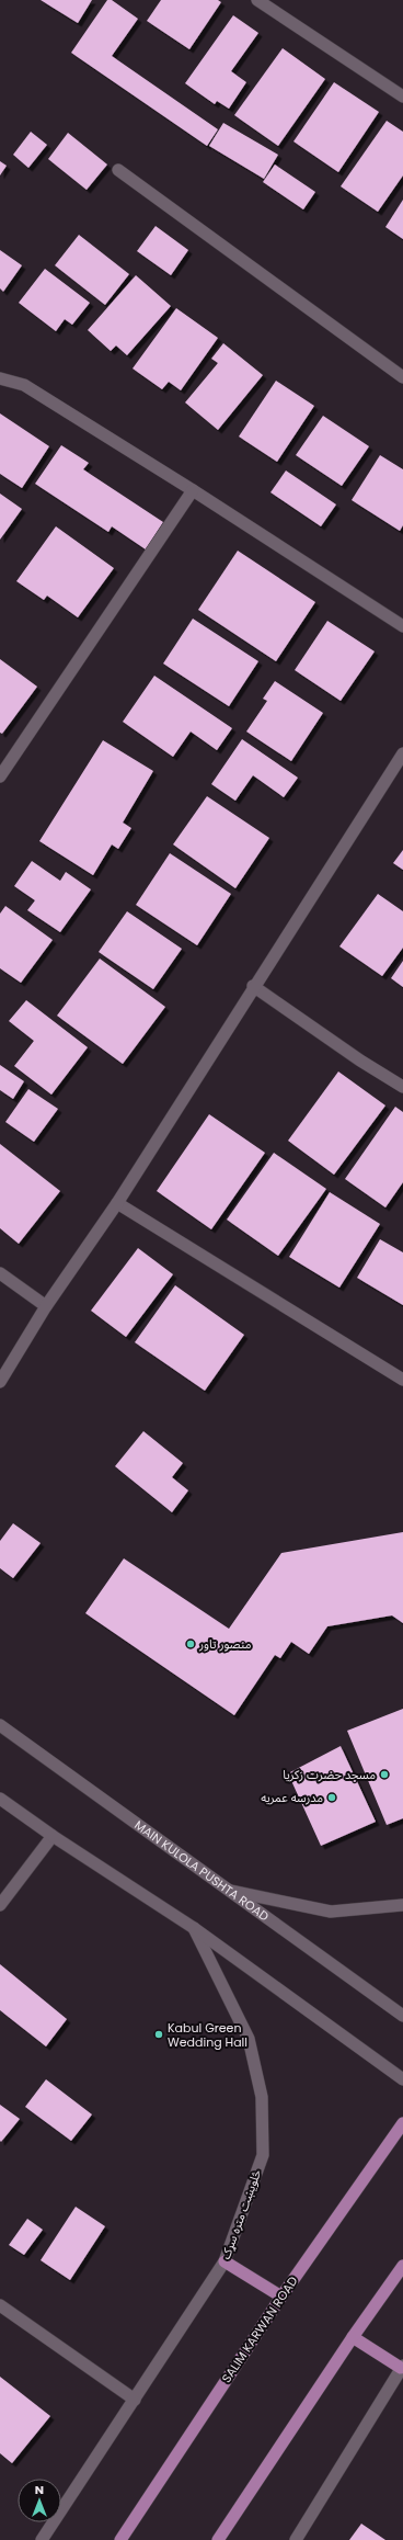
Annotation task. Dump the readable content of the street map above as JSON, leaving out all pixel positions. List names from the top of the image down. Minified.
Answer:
{"streets":{"main road":["SALIM KARWAN ROAD"],"street":["MAIN KULOLA PUSHTA ROAD","څلویښت متره سړک"]},"places":["منصور تاور","مسجد حضرت زکریا","مدرسه عمریه","Kabul Green Wedding Hall"],"north":"top"}
